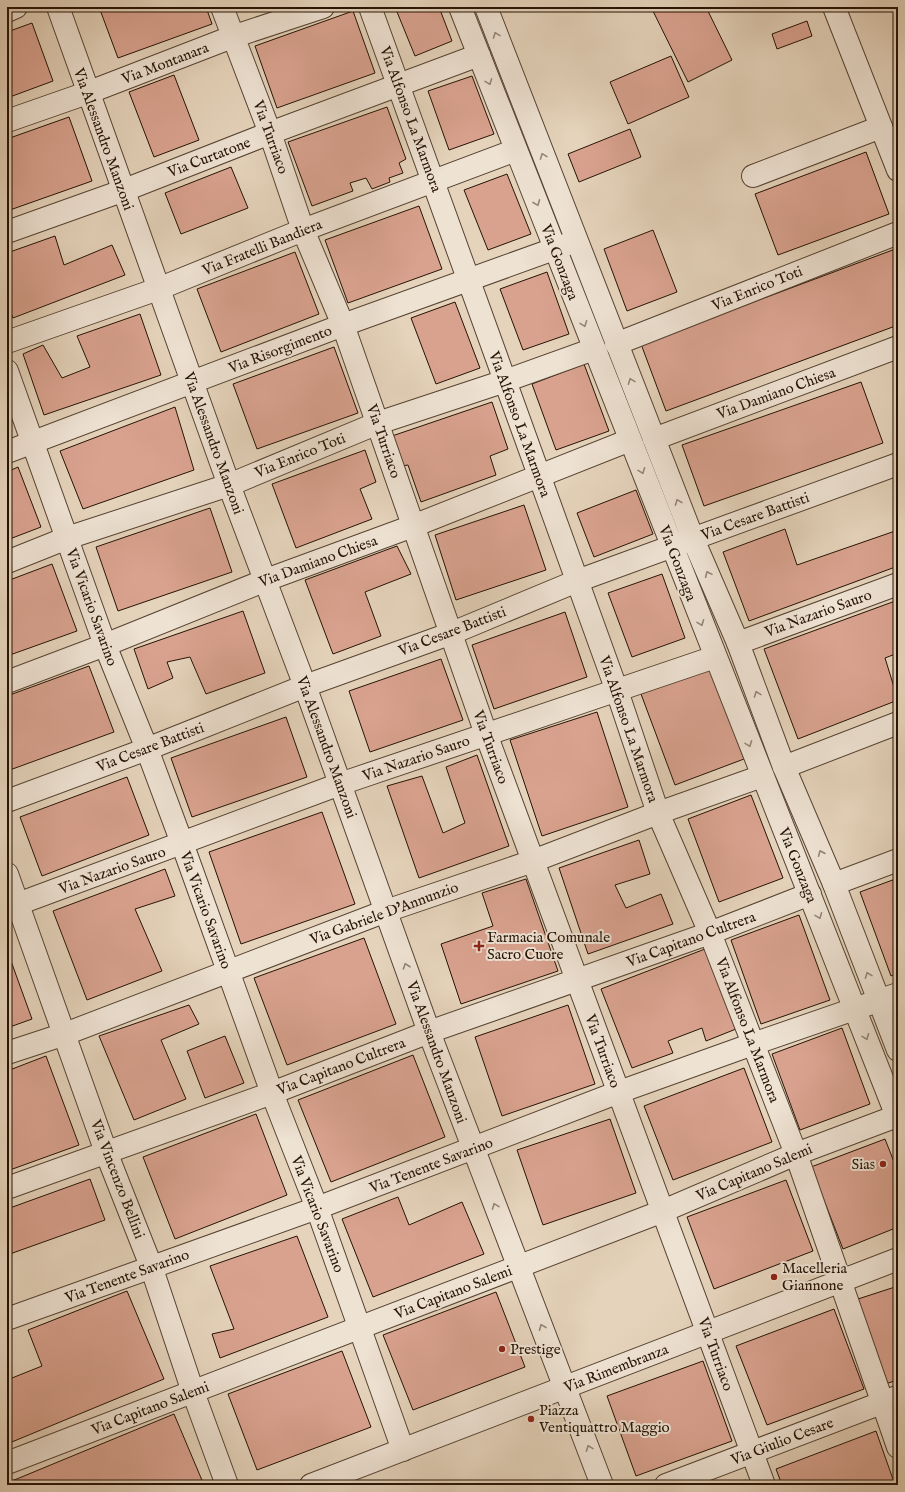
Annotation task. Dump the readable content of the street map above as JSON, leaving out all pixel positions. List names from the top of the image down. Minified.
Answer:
{"streets":{"street":["Via Montanara","Via Alfonso La Marmora","Via Turriaco","Via Alessandro Manzoni","Via Curtatone","Via Fratelli Bandiera","Via Gonzaga","Via Enrico Toti","Via Risorgimento","Via Damiano Chiesa","Via Cesare Battisti","Via Vicario Savarino","Via Nazario Sauro","Via Gabriele D'Annunzio","Via Capitano Cultrera","Via Tenente Savarino","Via Capitano Salemi","Via Vincenzo Bellini","Via Rimembranza","Via Giulio Cesare"]},"crossings":[["Via Montanara","Via Turriaco"],["Via Montanara","Via Alessandro Manzoni"],["Via Alfonso La Marmora","Via Curtatone"],["Via Alfonso La Marmora","Via Fratelli Bandiera"],["Via Alfonso La Marmora","Via Enrico Toti"],["Via Alfonso La Marmora","Via Risorgimento"],["Via Alfonso La Marmora","Via Damiano Chiesa"],["Via Alfonso La Marmora","Via Cesare Battisti"],["Via Alfonso La Marmora","Via Nazario Sauro"],["Via Alfonso La Marmora","Via Gabriele D'Annunzio"],["Via Alfonso La Marmora","Via Capitano Cultrera"],["Via Alfonso La Marmora","Via Tenente Savarino"],["Via Alfonso La Marmora","Via Capitano Salemi"],["Via Alfonso La Marmora","Via Rimembranza"],["Via Alfonso La Marmora","Via Giulio Cesare"],["Via Turriaco","Via Curtatone"],["Via Turriaco","Via Fratelli Bandiera"],["Via Turriaco","Via Enrico Toti"],["Via Turriaco","Via Risorgimento"],["Via Turriaco","Via Damiano Chiesa"],["Via Turriaco","Via Cesare Battisti"],["Via Turriaco","Via Nazario Sauro"],["Via Turriaco","Via Gabriele D'Annunzio"],["Via Turriaco","Via Capitano Cultrera"],["Via Turriaco","Via Tenente Savarino"],["Via Turriaco","Via Capitano Salemi"],["Via Turriaco","Via Rimembranza"],["Via Turriaco","Via Giulio Cesare"],["Via Alessandro Manzoni","Via Curtatone"],["Via Alessandro Manzoni","Via Fratelli Bandiera"],["Via Alessandro Manzoni","Via Enrico Toti"],["Via Alessandro Manzoni","Via Risorgimento"],["Via Alessandro Manzoni","Via Damiano Chiesa"],["Via Alessandro Manzoni","Via Cesare Battisti"],["Via Alessandro Manzoni","Via Nazario Sauro"],["Via Alessandro Manzoni","Via Gabriele D'Annunzio"],["Via Alessandro Manzoni","Via Capitano Cultrera"],["Via Alessandro Manzoni","Via Tenente Savarino"],["Via Alessandro Manzoni","Via Capitano Salemi"],["Via Alessandro Manzoni","Via Rimembranza"],["Via Curtatone","Via Gonzaga"],["Via Fratelli Bandiera","Via Gonzaga"],["Via Gonzaga","Via Enrico Toti"],["Via Gonzaga","Via Risorgimento"],["Via Gonzaga","Via Damiano Chiesa"],["Via Gonzaga","Via Cesare Battisti"],["Via Gonzaga","Via Nazario Sauro"],["Via Gonzaga","Via Gabriele D'Annunzio"],["Via Gonzaga","Via Capitano Cultrera"],["Via Gonzaga","Via Tenente Savarino"],["Via Gonzaga","Via Capitano Salemi"],["Via Enrico Toti","Via Vicario Savarino"],["Via Risorgimento","Via Vicario Savarino"],["Via Damiano Chiesa","Via Vicario Savarino"],["Via Cesare Battisti","Via Vicario Savarino"],["Via Vicario Savarino","Via Nazario Sauro"],["Via Vicario Savarino","Via Gabriele D'Annunzio"],["Via Vicario Savarino","Via Capitano Cultrera"],["Via Vicario Savarino","Via Tenente Savarino"],["Via Vicario Savarino","Via Capitano Salemi"],["Via Vicario Savarino","Via Rimembranza"],["Via Nazario Sauro","Via Vincenzo Bellini"],["Via Gabriele D'Annunzio","Via Vincenzo Bellini"],["Via Capitano Cultrera","Via Vincenzo Bellini"],["Via Tenente Savarino","Via Vincenzo Bellini"],["Via Capitano Salemi","Via Vincenzo Bellini"]],"places":{"health":["Farmacia Comunale Sacro Cuore"],"other":["Sias","Macelleria Giannone","Prestige","Piazza Ventiquattro Maggio"]}}
